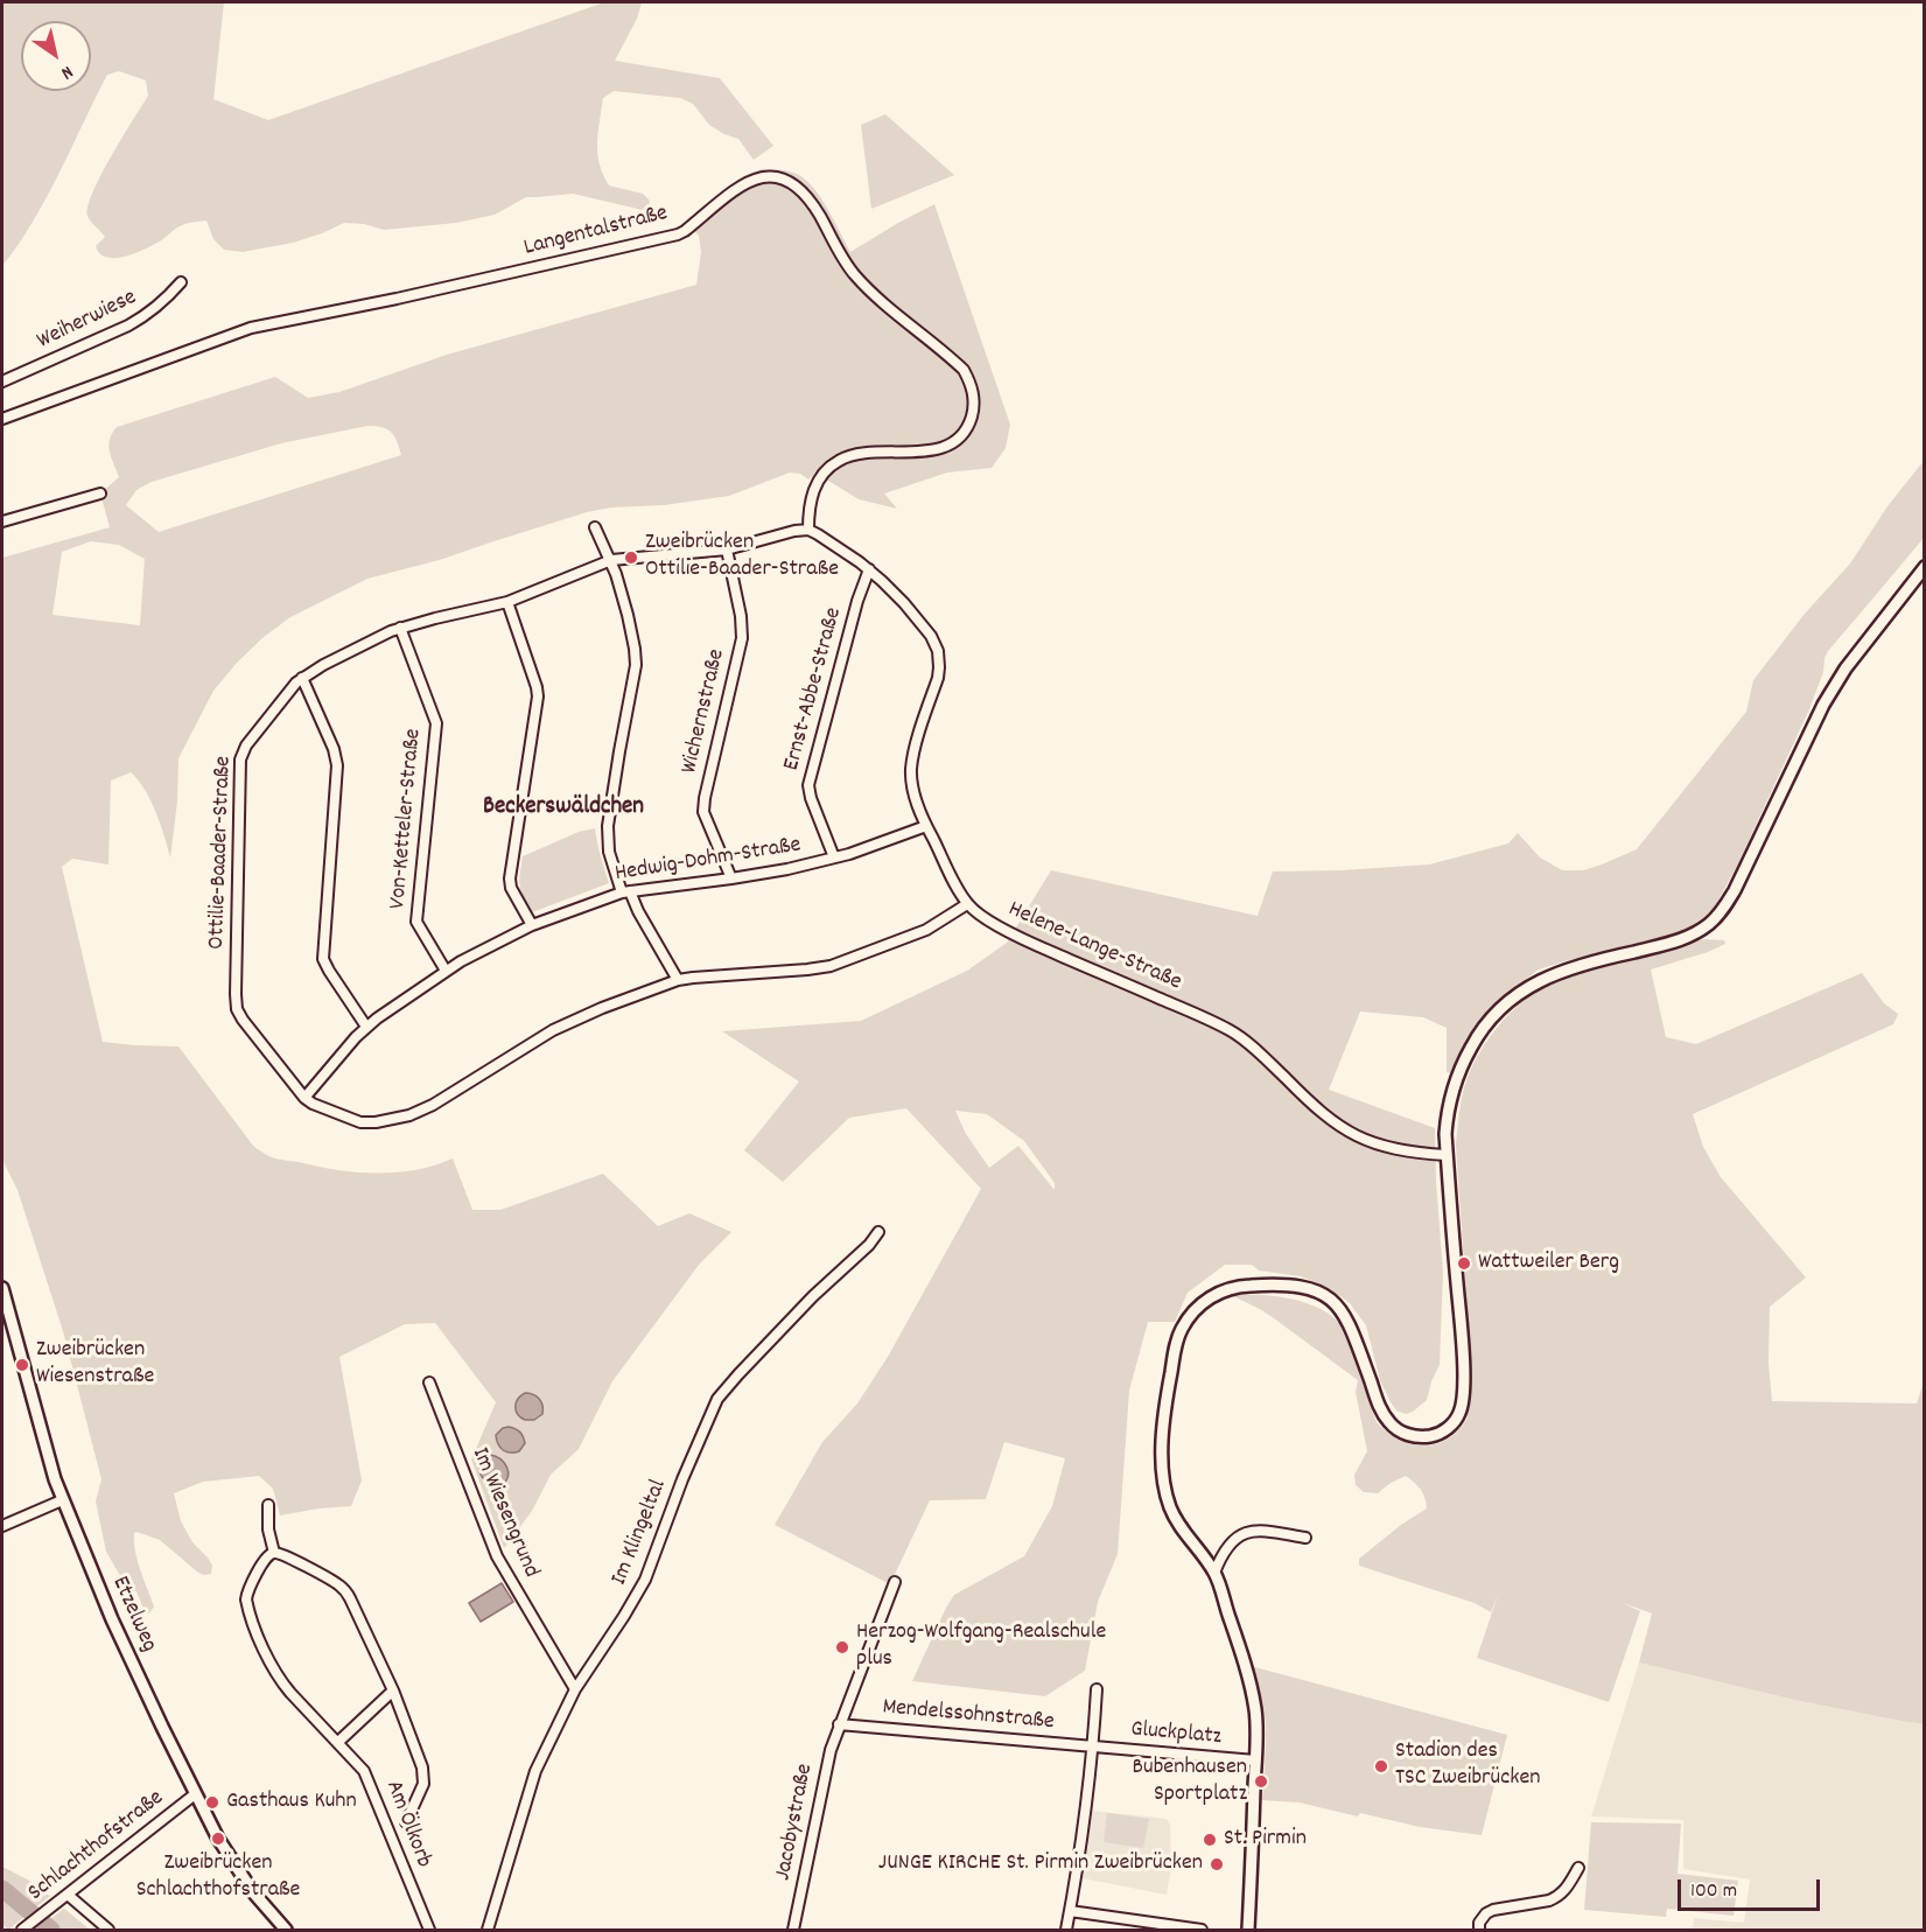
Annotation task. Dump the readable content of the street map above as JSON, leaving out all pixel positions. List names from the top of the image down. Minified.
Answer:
{"streets":{"street":["Langentalstraße","Weiherwiese","Ernst-Abbe-Straße","Wichernstraße","Von-Ketteler-Straße","Ottilie-Baader-Straße","Hedwig-Dohm-Straße","Helene-Lange-Straße","Im Wiesengrund","Im Klingeltal","Etzelweg","Mendelssohnstraße","Gluckplatz","Jacobystraße","Am Ölkorb","Schlachthofstraße"]},"crossings":[["Langentalstraße","Ottilie-Baader-Straße"],["Langentalstraße","Helene-Lange-Straße"],["Ernst-Abbe-Straße","Hedwig-Dohm-Straße"],["Ernst-Abbe-Straße","Helene-Lange-Straße"],["Wichernstraße","Ottilie-Baader-Straße"],["Wichernstraße","Hedwig-Dohm-Straße"],["Von-Ketteler-Straße","Ottilie-Baader-Straße"],["Von-Ketteler-Straße","Hedwig-Dohm-Straße"],["Ottilie-Baader-Straße","Hedwig-Dohm-Straße"],["Ottilie-Baader-Straße","Helene-Lange-Straße"],["Hedwig-Dohm-Straße","Helene-Lange-Straße"],["Im Wiesengrund","Im Klingeltal"],["Etzelweg","Schlachthofstraße"],["Mendelssohnstraße","Gluckplatz"],["Mendelssohnstraße","Jacobystraße"]],"districts":["Beckerswäldchen"],"places":["Zweibrücken Ottilie-Baader-Straße","Wattweiler Berg","Zweibrücken Wiesenstraße","Herzog-Wolfgang-Realschule plus","Stadion des TSC Zweibrücken","Bubenhausen Sportplatz","Gasthaus Kuhn","Zweibrücken Schlachthofstraße","St. Pirmin","JUNGE KIRCHE St. Pirmin Zweibrücken"],"scale_bar":"100 m","north":"bottom right"}
